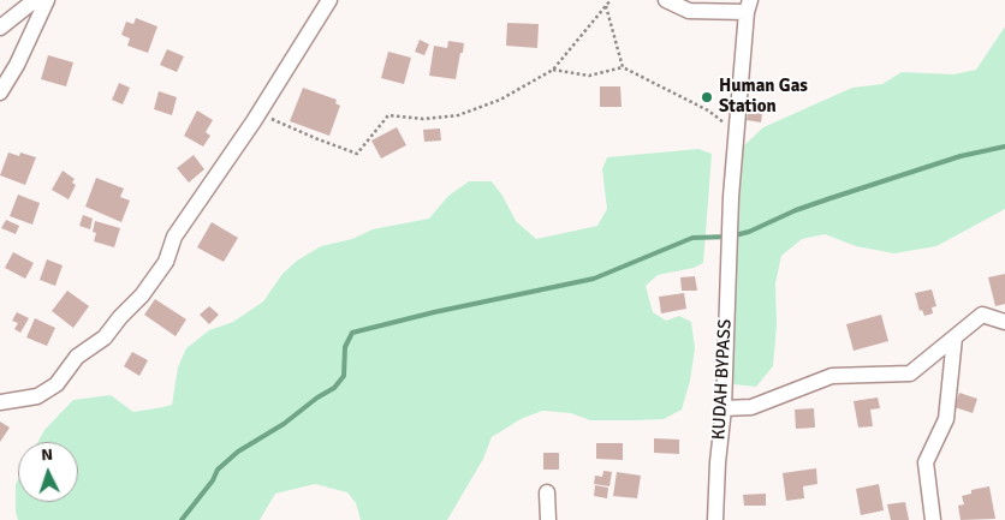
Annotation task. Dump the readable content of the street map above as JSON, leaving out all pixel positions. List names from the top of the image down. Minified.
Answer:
{"streets":{"street":["KUDAH BYPASS"]},"places":["Human Gas Station"],"north":"top"}
